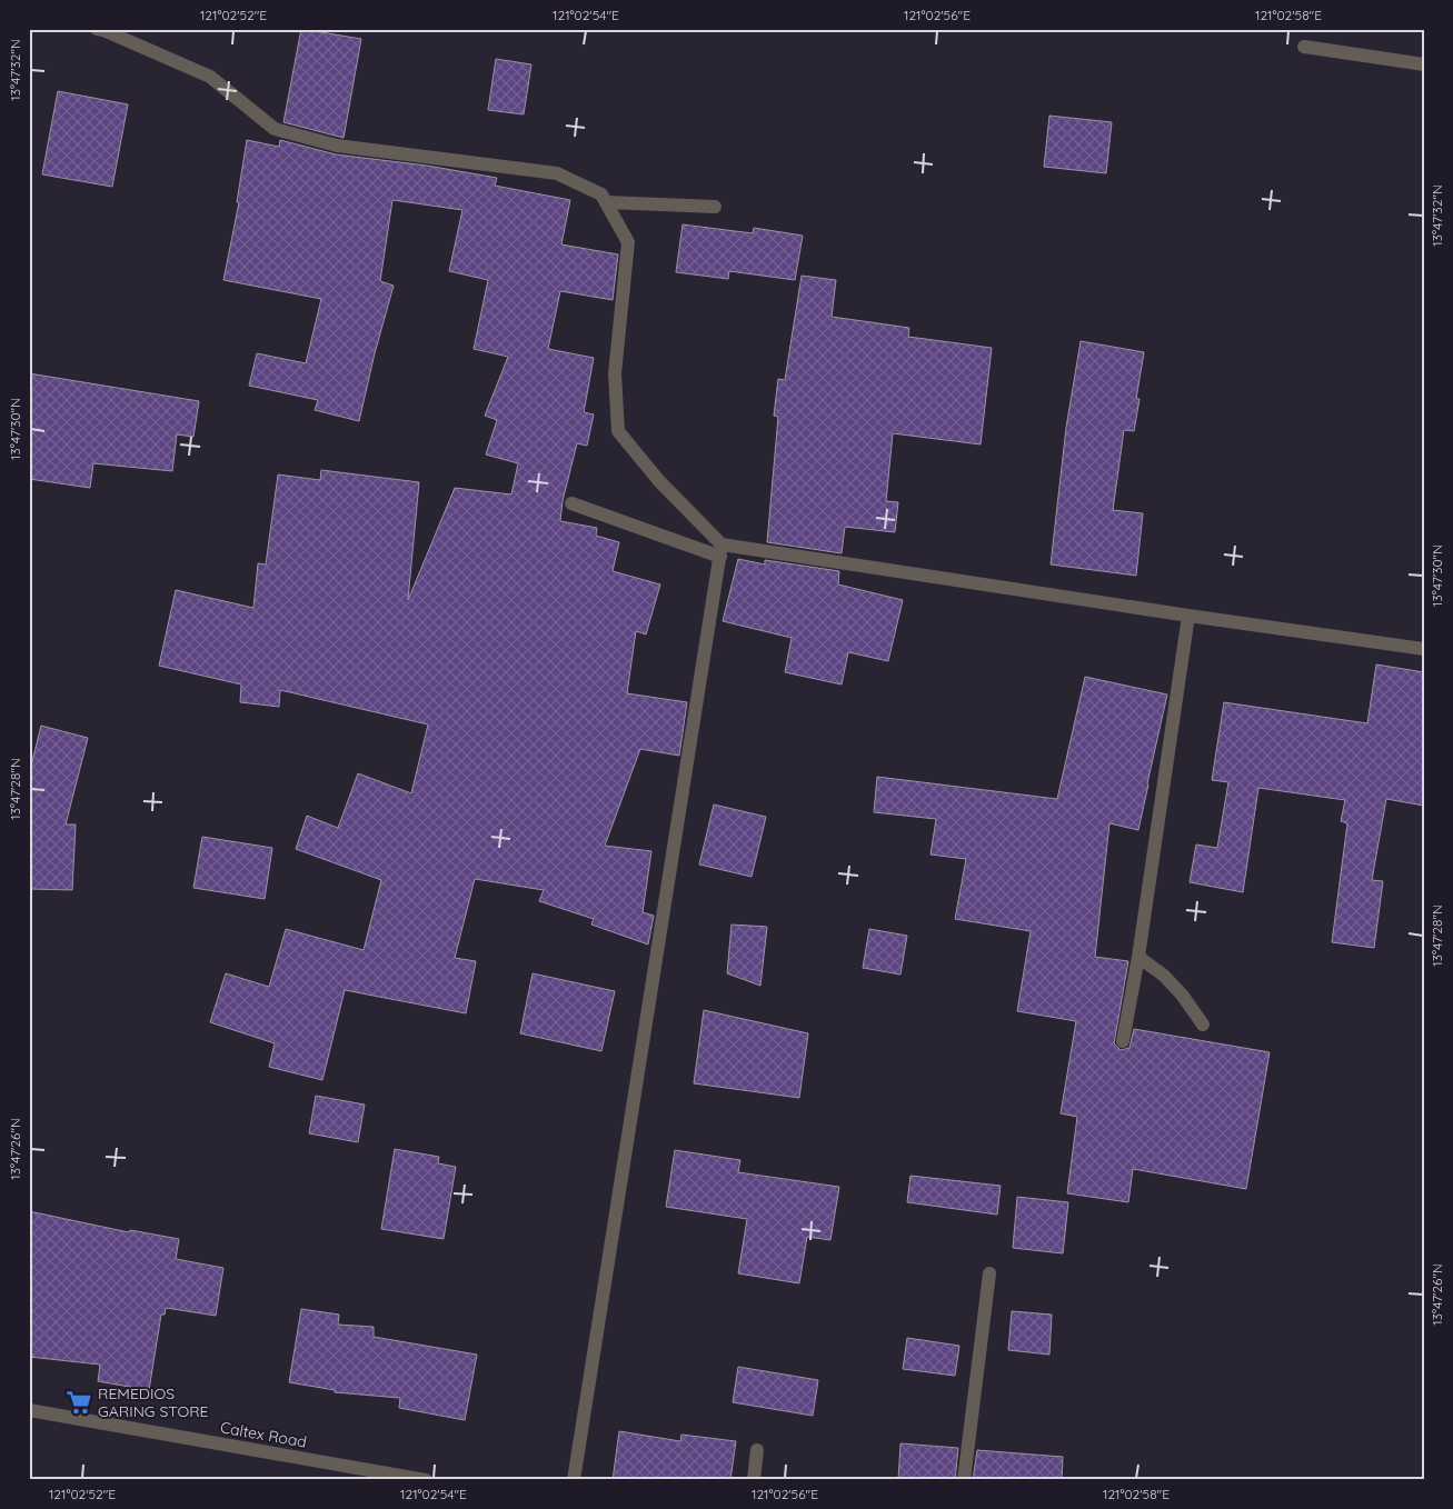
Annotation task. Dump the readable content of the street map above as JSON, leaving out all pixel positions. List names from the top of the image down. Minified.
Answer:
{"streets":{"street":["Caltex Road"]},"places":{"supermarket":["REMEDIOS GARING STORE"]},"coordinates":["121°02'52\"E","121°02'54\"E","121°02'56\"E","121°02'58\"E","13°47'32\"N","13°47'30\"N","13°47'28\"N","13°47'26\"N"]}
